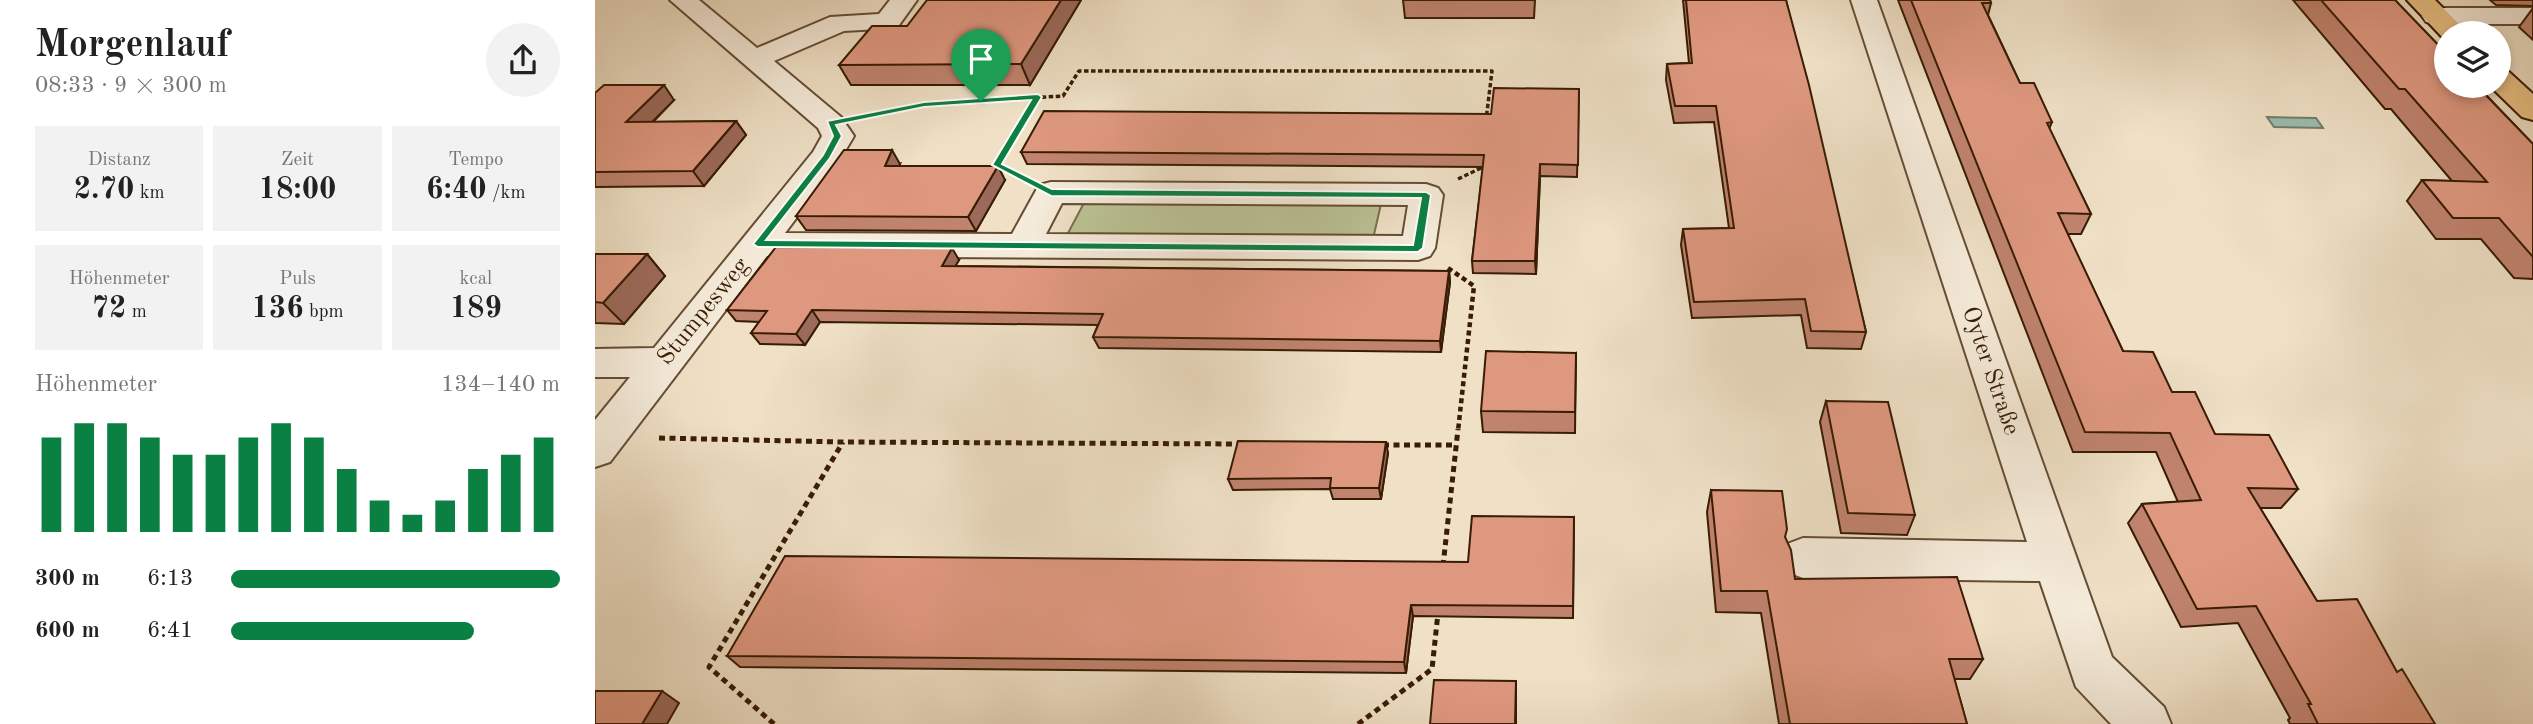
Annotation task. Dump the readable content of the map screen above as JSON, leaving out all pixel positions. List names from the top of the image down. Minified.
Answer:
{"streets":{"street":["Stumpesweg","Oyter Straße"]},"page":{"heading":["Morgenlauf","08:33 · 9 × 300 m"],"stats":[["Distanz","2.70 km"],["Zeit","18:00"],["Tempo","6:40 /km"],["Höhenmeter","72 m"],["Puls","136 bpm"],["kcal","189"]],"chart":["Höhenmeter","134–140 m"],"list":[{"name":"300 m","note":"6:13"},{"name":"600 m","note":"6:41"}]}}
